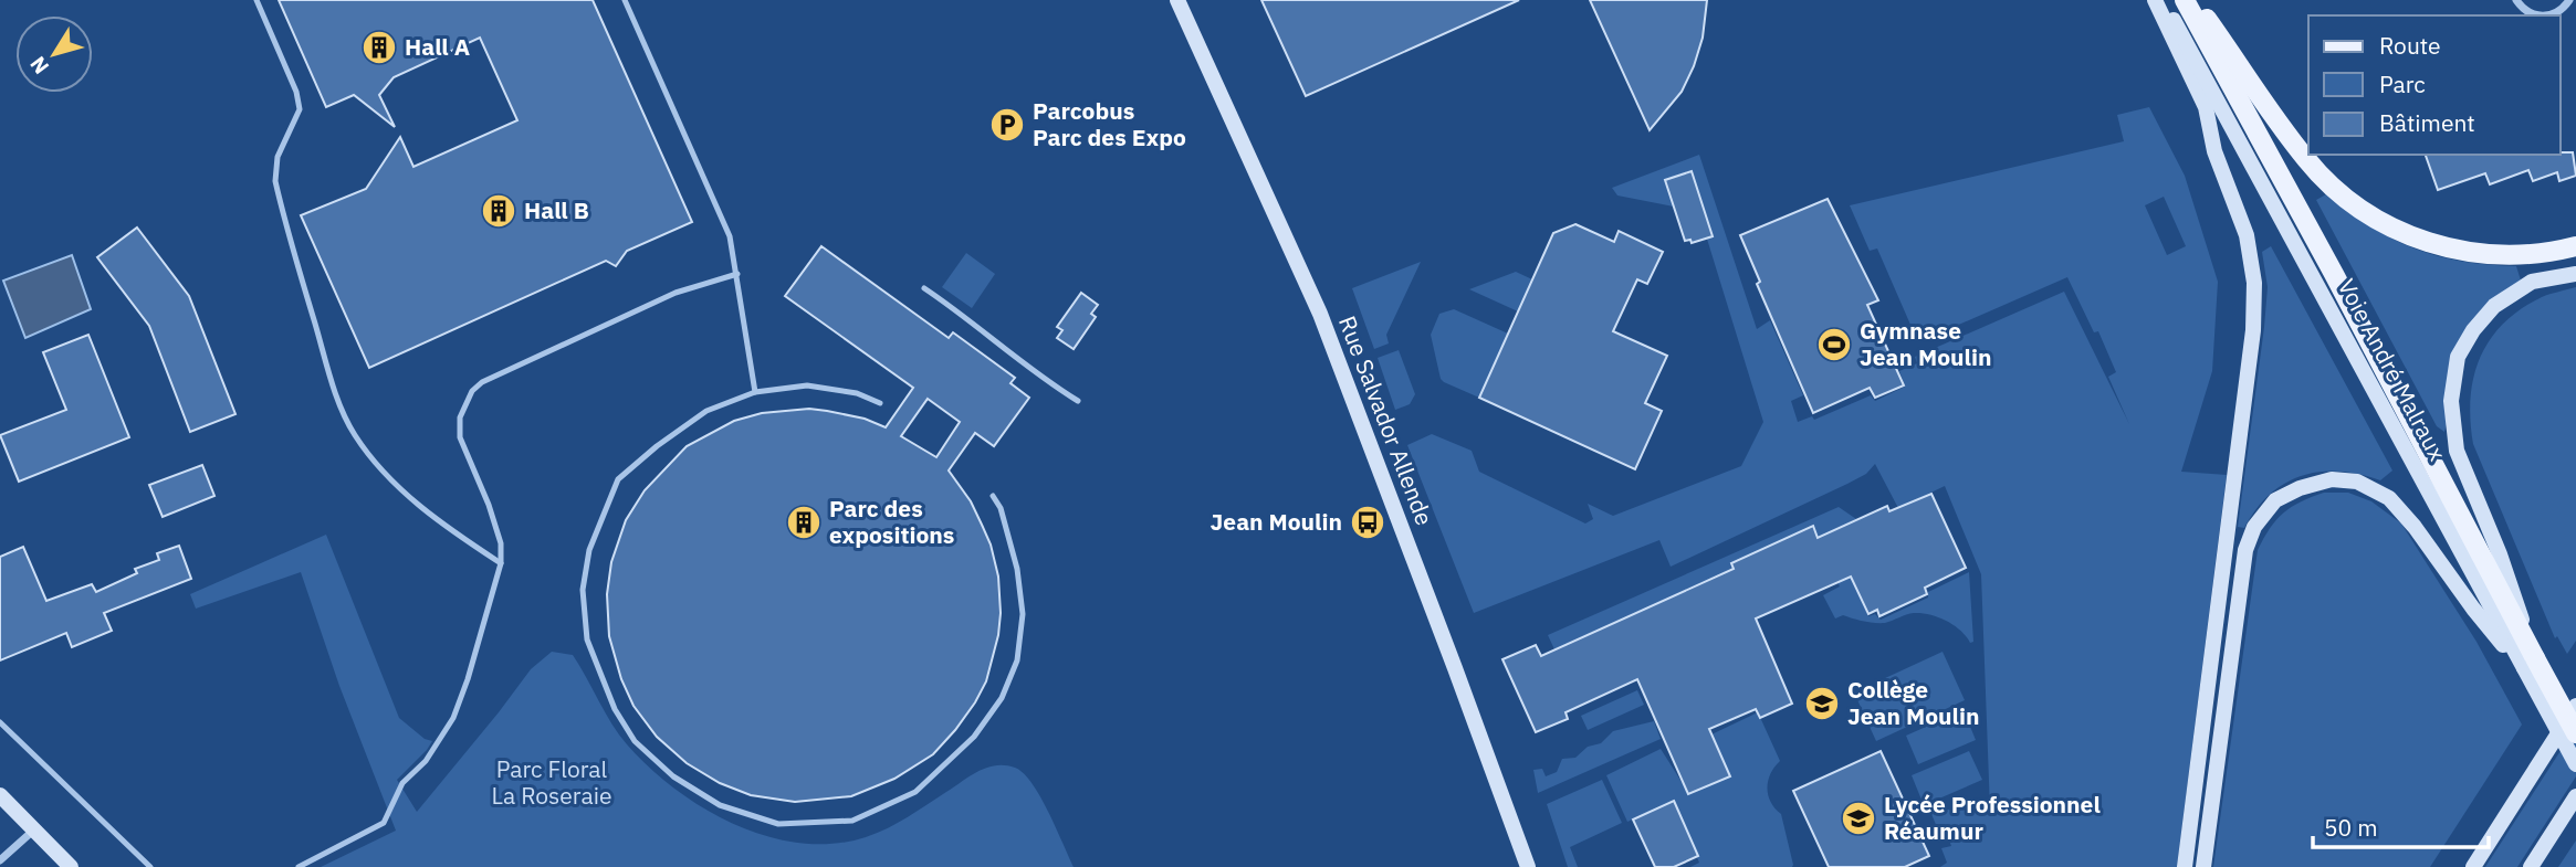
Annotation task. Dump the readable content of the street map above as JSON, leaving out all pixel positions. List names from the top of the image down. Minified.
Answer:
{"streets":{"main road":["Voie André Malraux","Rue Salvador Allende"]},"parks":["Parc Floral La Roseraie"],"places":{"building":["Hall A","Hall B","Parc des expositions"],"parking":["Parcobus Parc des Expo"],"sports":["Gymnase Jean Moulin"],"bus stop":["Jean Moulin"],"school or university":["Collège Jean Moulin","Lycée Professionnel Réaumur"]},"legend":["Route","Parc","Bâtiment"],"scale_bar":"50 m","north":"bottom left"}
